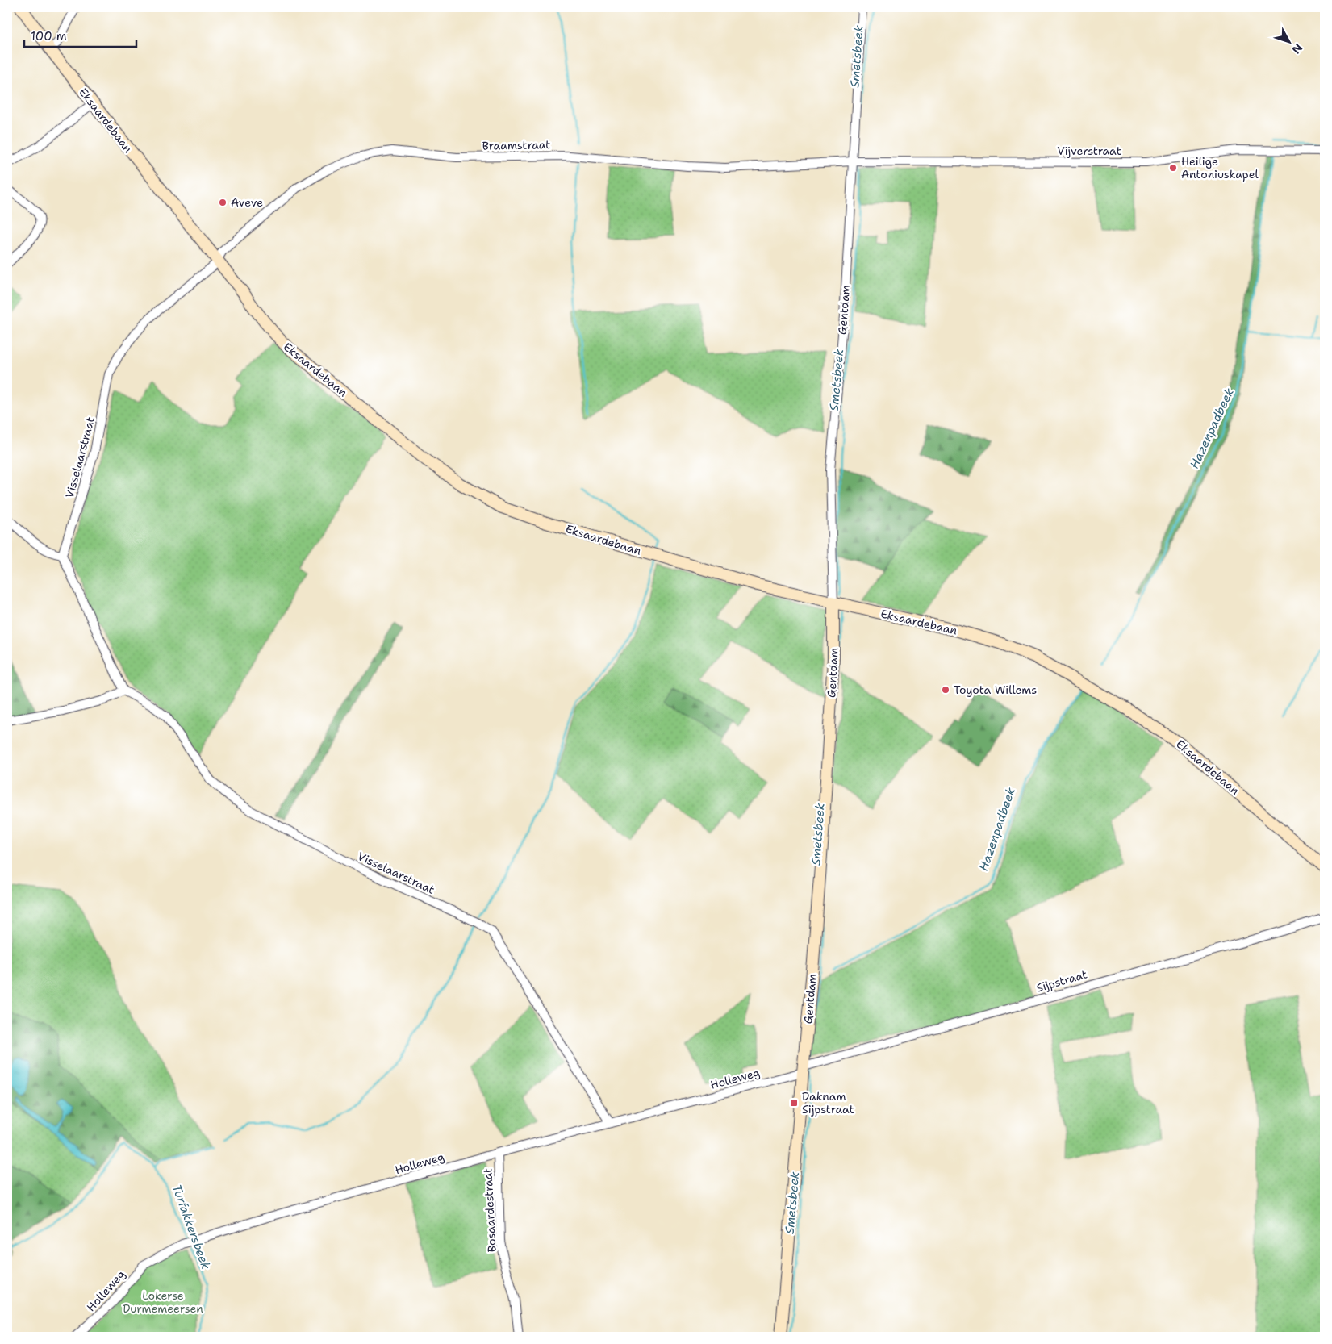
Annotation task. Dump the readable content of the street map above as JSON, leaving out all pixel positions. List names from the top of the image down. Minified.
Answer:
{"streets":{"main road":["Eksaardebaan","Gentdam"],"street":["Braamstraat","Vijverstraat","Visselaarstraat","Sijpstraat","Holleweg","Bosaardestraat"]},"crossings":[["Eksaardebaan","Braamstraat"],["Eksaardebaan","Gentdam"],["Eksaardebaan","Visselaarstraat"],["Braamstraat","Vijverstraat"],["Braamstraat","Gentdam"],["Braamstraat","Visselaarstraat"],["Vijverstraat","Gentdam"],["Gentdam","Sijpstraat"],["Gentdam","Holleweg"],["Visselaarstraat","Holleweg"],["Sijpstraat","Holleweg"],["Holleweg","Bosaardestraat"]],"water":["Smetsbeek","Hazenpadbeek","Turfakkersbeek"],"parks":["Lokerse Durmemeersen"],"places":{"other":["Heilige Antoniuskapel","Aveve","Toyota Willems"],"transit":["Daknam Sijpstraat"]},"scale_bar":"100 m","north":"bottom right"}
